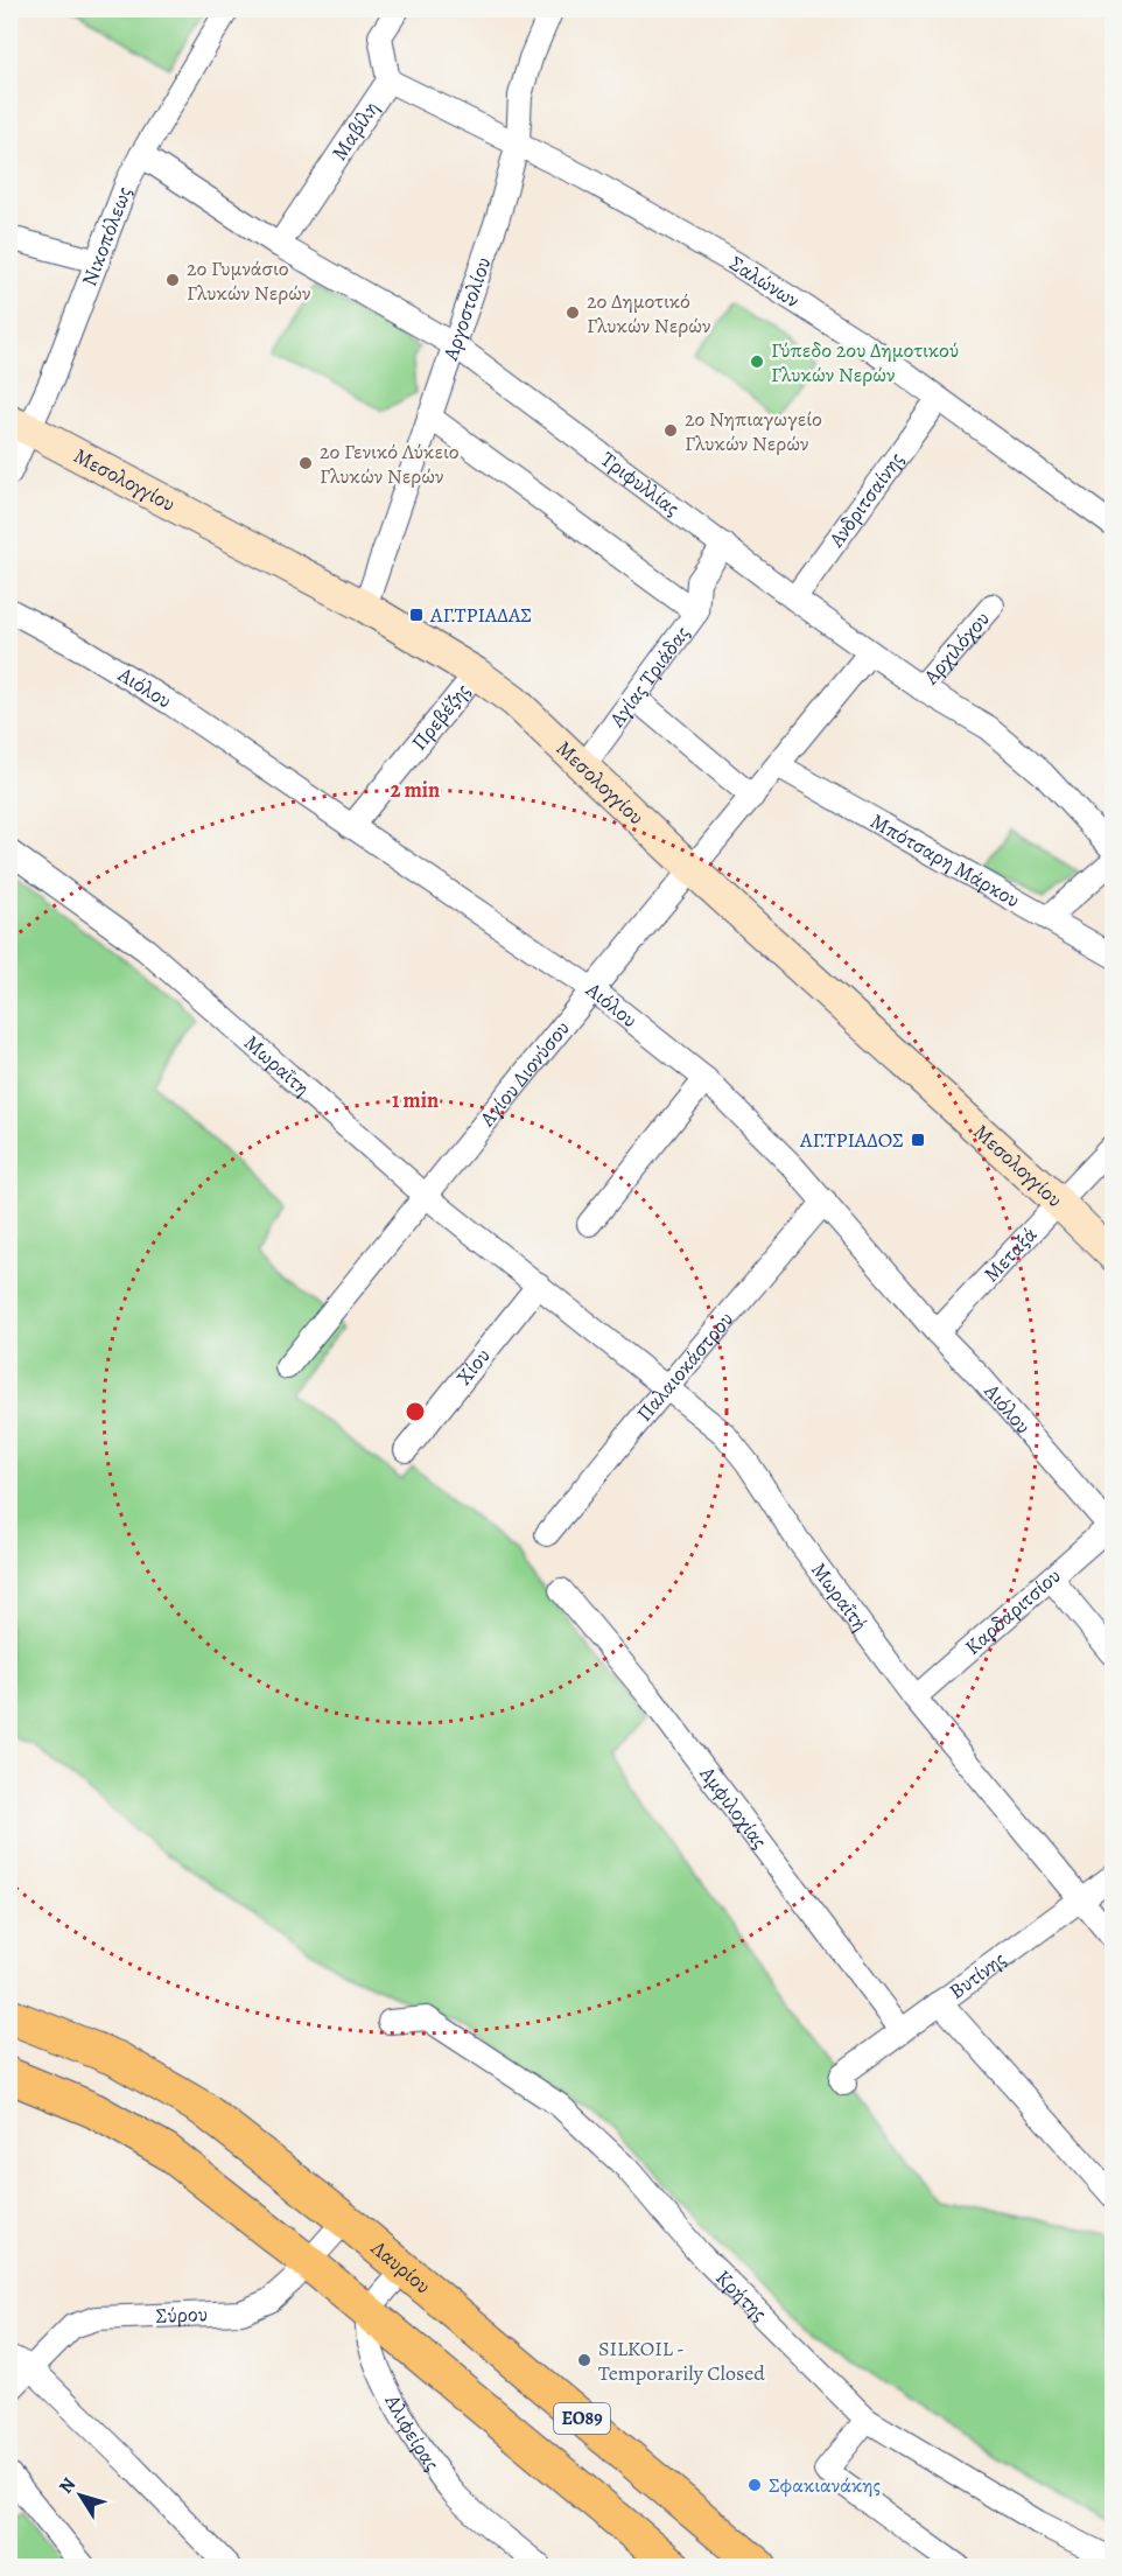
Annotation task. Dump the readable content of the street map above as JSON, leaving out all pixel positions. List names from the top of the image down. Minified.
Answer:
{"streets":{"main road":["Λαυρίου","ΕΟ89"],"street":["Μαβίλη","Νικοπόλεως","Σαλώνων","Αργοστολίου","Μεσολογγίου","Τριφυλλίας","Ανδριτσαίνης","Αρχιλόχου","Αγίας Τριάδας","Αιόλου","Πρεβέζης","Μπότσαρη Μάρκου","Μωραΐτη","Αγίου Διονύσου","Μεταξά","Χίου","Παλαιοκάστρου","Μωραΐτή","Καρδαριτσίου","Αμφιλοχίας","Βυτίνης","Κρήτης","Σύρου","Αλιφείρας"]},"crossings":[["Μαβίλη","Σαλώνων"],["Μαβίλη","Τριφυλλίας"],["Νικοπόλεως","Μεσολογγίου"],["Νικοπόλεως","Τριφυλλίας"],["Σαλώνων","Αργοστολίου"],["Σαλώνων","Ανδριτσαίνης"],["Αργοστολίου","Μεσολογγίου"],["Αργοστολίου","Τριφυλλίας"],["Μεσολογγίου","Αγίας Τριάδας"],["Μεσολογγίου","Πρεβέζης"],["Μεσολογγίου","Αγίου Διονύσου"],["Μεσολογγίου","Μεταξά"],["Τριφυλλίας","Ανδριτσαίνης"],["Τριφυλλίας","Αρχιλόχου"],["Τριφυλλίας","Αγίας Τριάδας"],["Τριφυλλίας","Αγίου Διονύσου"],["Αιόλου","Πρεβέζης"],["Αιόλου","Αγίου Διονύσου"],["Αιόλου","Μεταξά"],["Αιόλου","Παλαιοκάστρου"],["Αιόλου","Καρδαριτσίου"],["Μπότσαρη Μάρκου","Αγίου Διονύσου"],["Μωραΐτη","Αγίου Διονύσου"],["Μωραΐτη","Χίου"],["Μωραΐτη","Μωραΐτή"],["Χίου","Μωραΐτή"],["Παλαιοκάστρου","Μωραΐτή"],["Μωραΐτή","Καρδαριτσίου"],["Μωραΐτή","Βυτίνης"],["Αμφιλοχίας","Βυτίνης"],["Λαυρίου","Σύρου"],["Σύρου","ΕΟ89"],["ΕΟ89","Αλιφείρας"]],"places":{"other":["2ο Γυμνάσιο Γλυκών Νερών","2ο Δημοτικό Γλυκών Νερών","Γύπεδο 2ου Δημοτικού Γλυκών Νερών","2ο Νηπιαγωγείο Γλυκών Νερών","2ο Γενικό Λύκειο Γλυκών Νερών","SILKOIL - Temporarily Closed","Σφακιανάκης"],"transit":["ΑΓ.ΤΡΙΑΔΑΣ","ΑΓ.ΤΡΙΑΔΟΣ"]},"north":"top left","rings":["2 min","1 min"]}
